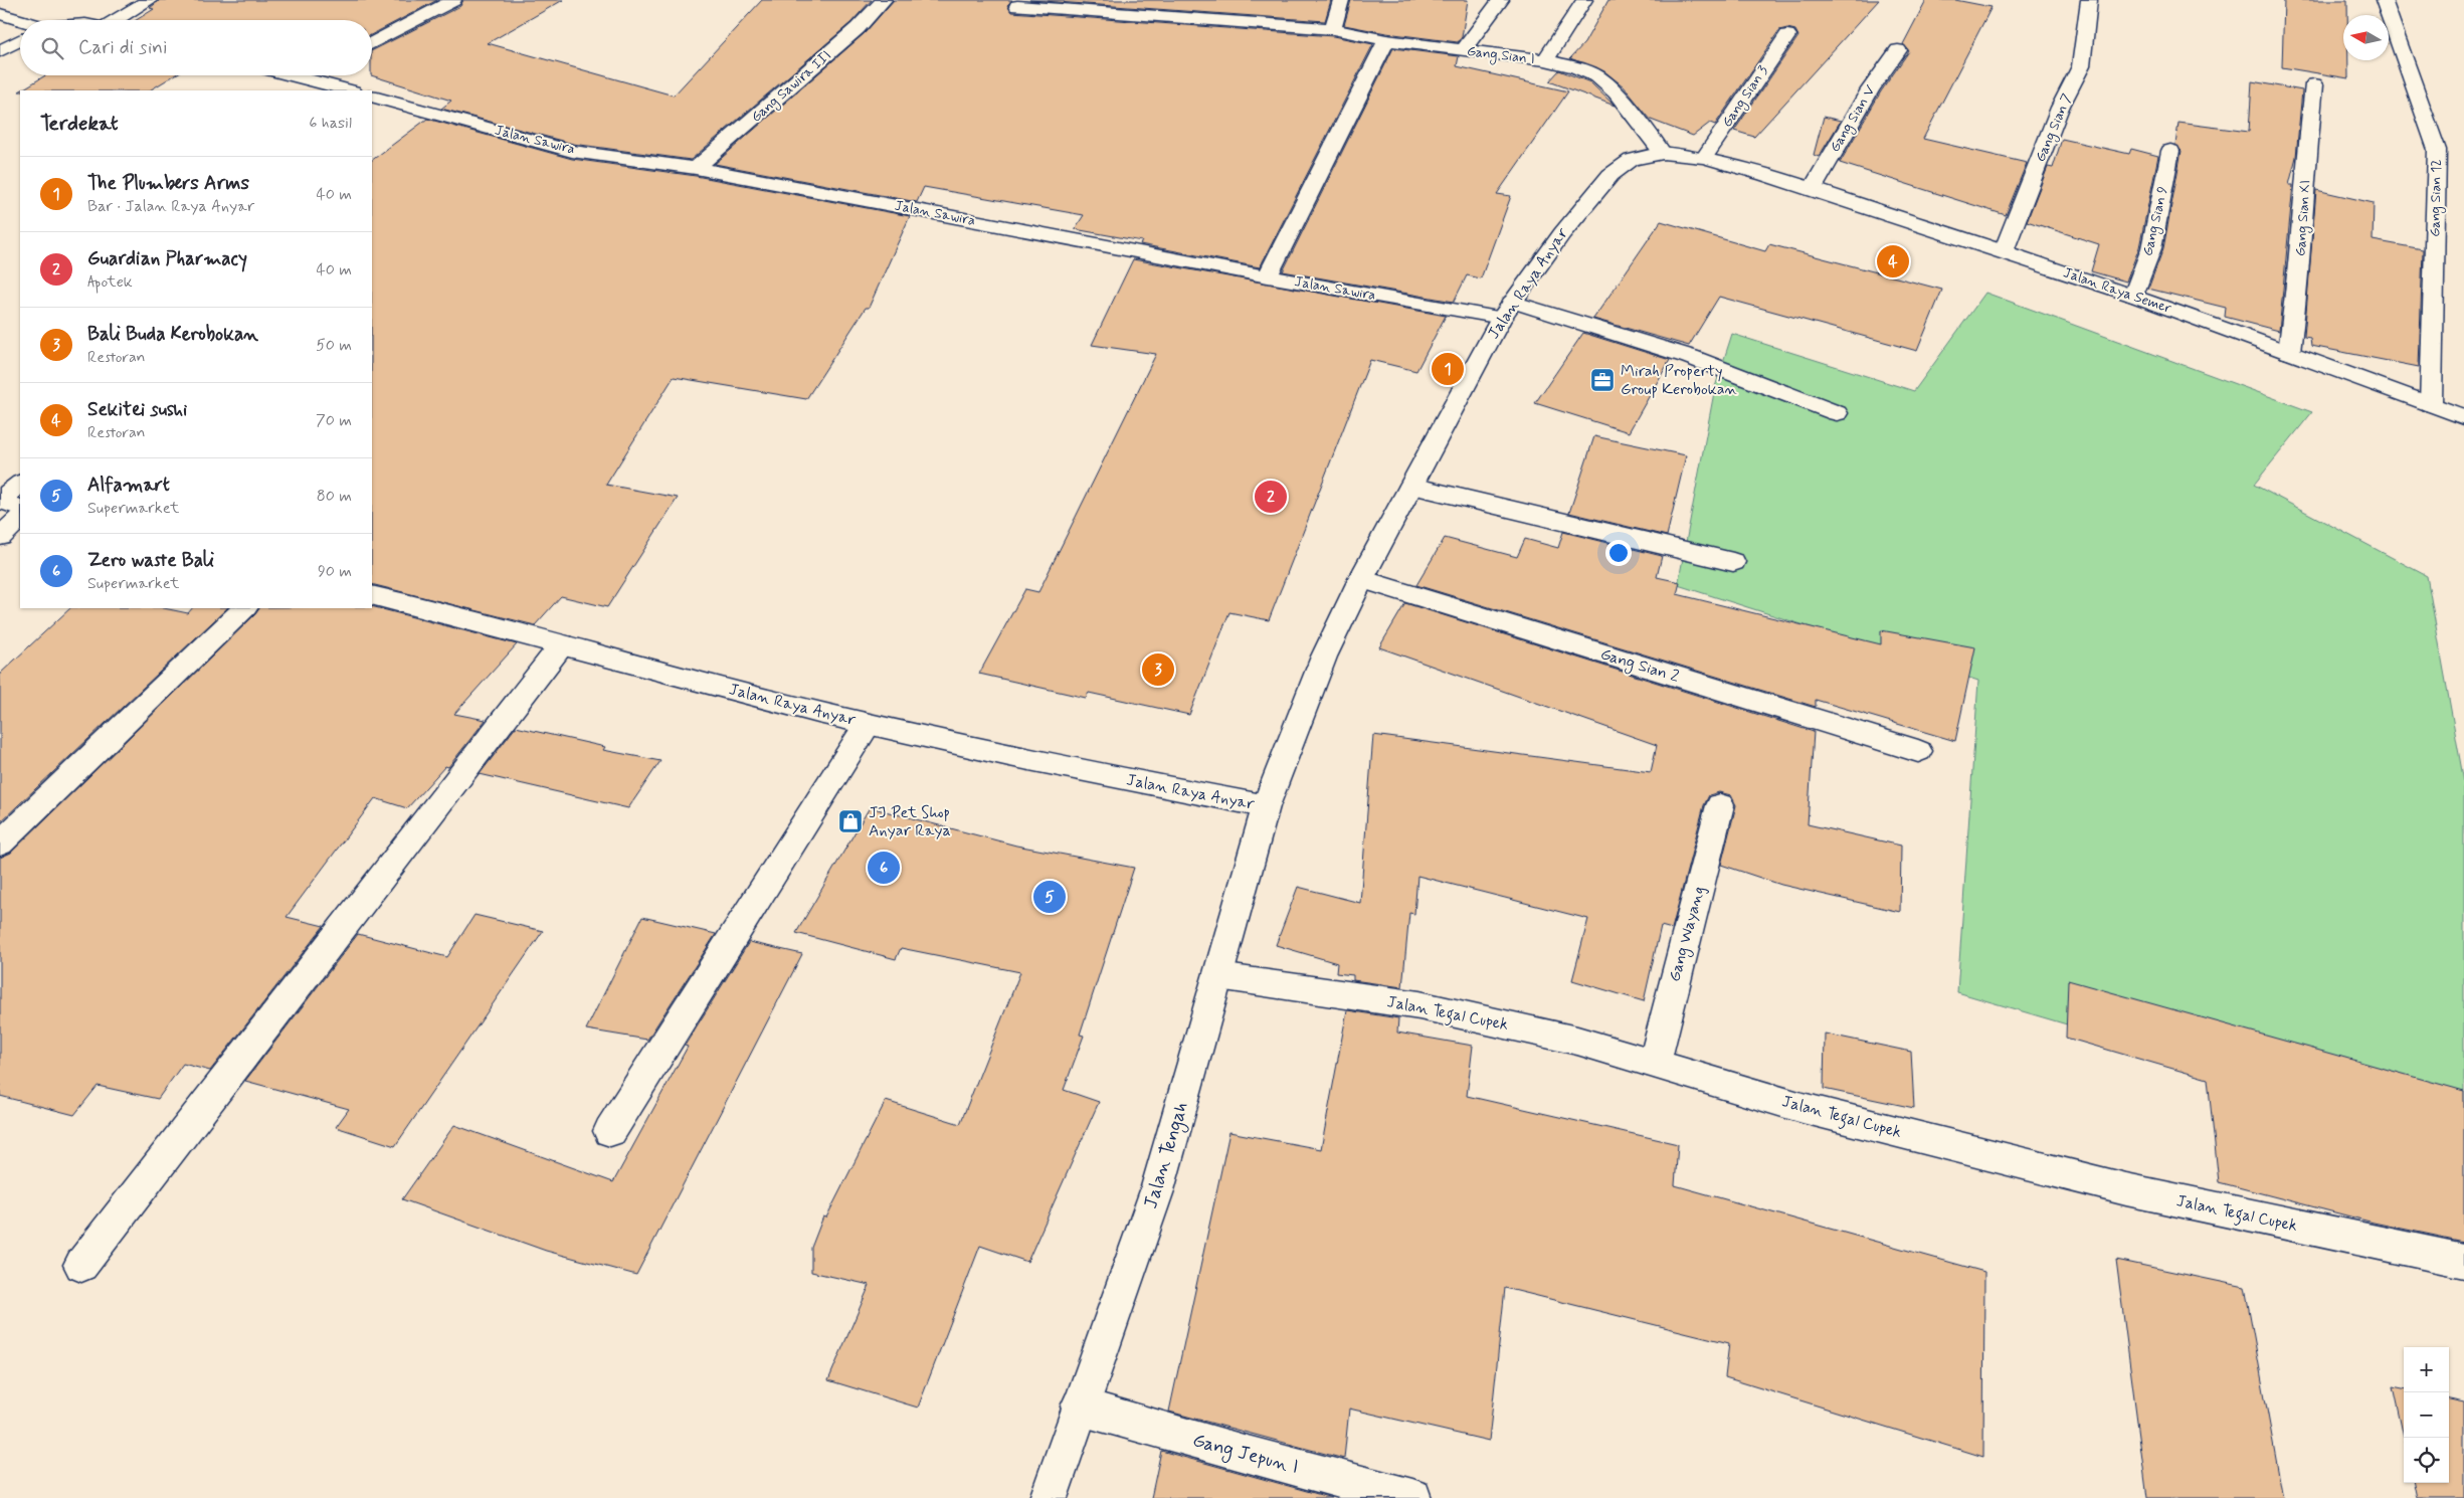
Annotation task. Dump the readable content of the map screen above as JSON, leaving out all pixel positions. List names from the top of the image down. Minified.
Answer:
{"streets":{"street":["Gang Sian I","Gang Sawira III","Gang Sian 3","Gang Sian V","Gang Sian 7","Jalan Sawira","Gang Sian 12","Gang Sian XI","Gang Sian 9","Jalan Raya Anyar","Jalan Raya Semer","Gang Sian 2","Gang Wayang","Jalan Tegal Cupek","Jalan Tengah","Gang Jepun I"]},"crossings":[["Gang Sian I","Jalan Raya Anyar"],["Gang Sawira III","Jalan Sawira"],["Gang Sian 3","Jalan Raya Anyar"],["Gang Sian V","Jalan Raya Semer"],["Gang Sian 7","Jalan Raya Semer"],["Jalan Sawira","Jalan Raya Anyar"],["Gang Sian 12","Jalan Raya Semer"],["Gang Sian XI","Jalan Raya Semer"],["Gang Sian 9","Jalan Raya Semer"],["Jalan Raya Anyar","Jalan Raya Semer"],["Jalan Raya Anyar","Gang Sian 2"],["Jalan Raya Anyar","Jalan Tengah"],["Gang Wayang","Jalan Tegal Cupek"],["Jalan Tegal Cupek","Jalan Tengah"],["Jalan Tengah","Gang Jepun I"]],"places":{"office":["Mirah Property Group Kerobokan"],"shop":["JJ Pet Shop Anyar Raya"]},"north":"left","page":{"search":"Cari di sini","heading":["Terdekat","6 hasil"],"list":[{"mark":"1","name":"The Plumbers Arms","note":"Bar · Jalan Raya Anyar","value":"40 m"},{"mark":"2","name":"Guardian Pharmacy","note":"Apotek","value":"40 m"},{"mark":"3","name":"Bali Buda Kerobokan","note":"Restoran","value":"50 m"},{"mark":"4","name":"Sekitei sushi","note":"Restoran","value":"70 m"},{"mark":"5","name":"Alfamart","note":"Supermarket","value":"80 m"},{"mark":"6","name":"Zero waste Bali","note":"Supermarket","value":"90 m"}],"pins":["4","1","2","3","6","5"],"map_buttons":["+","−"]}}
